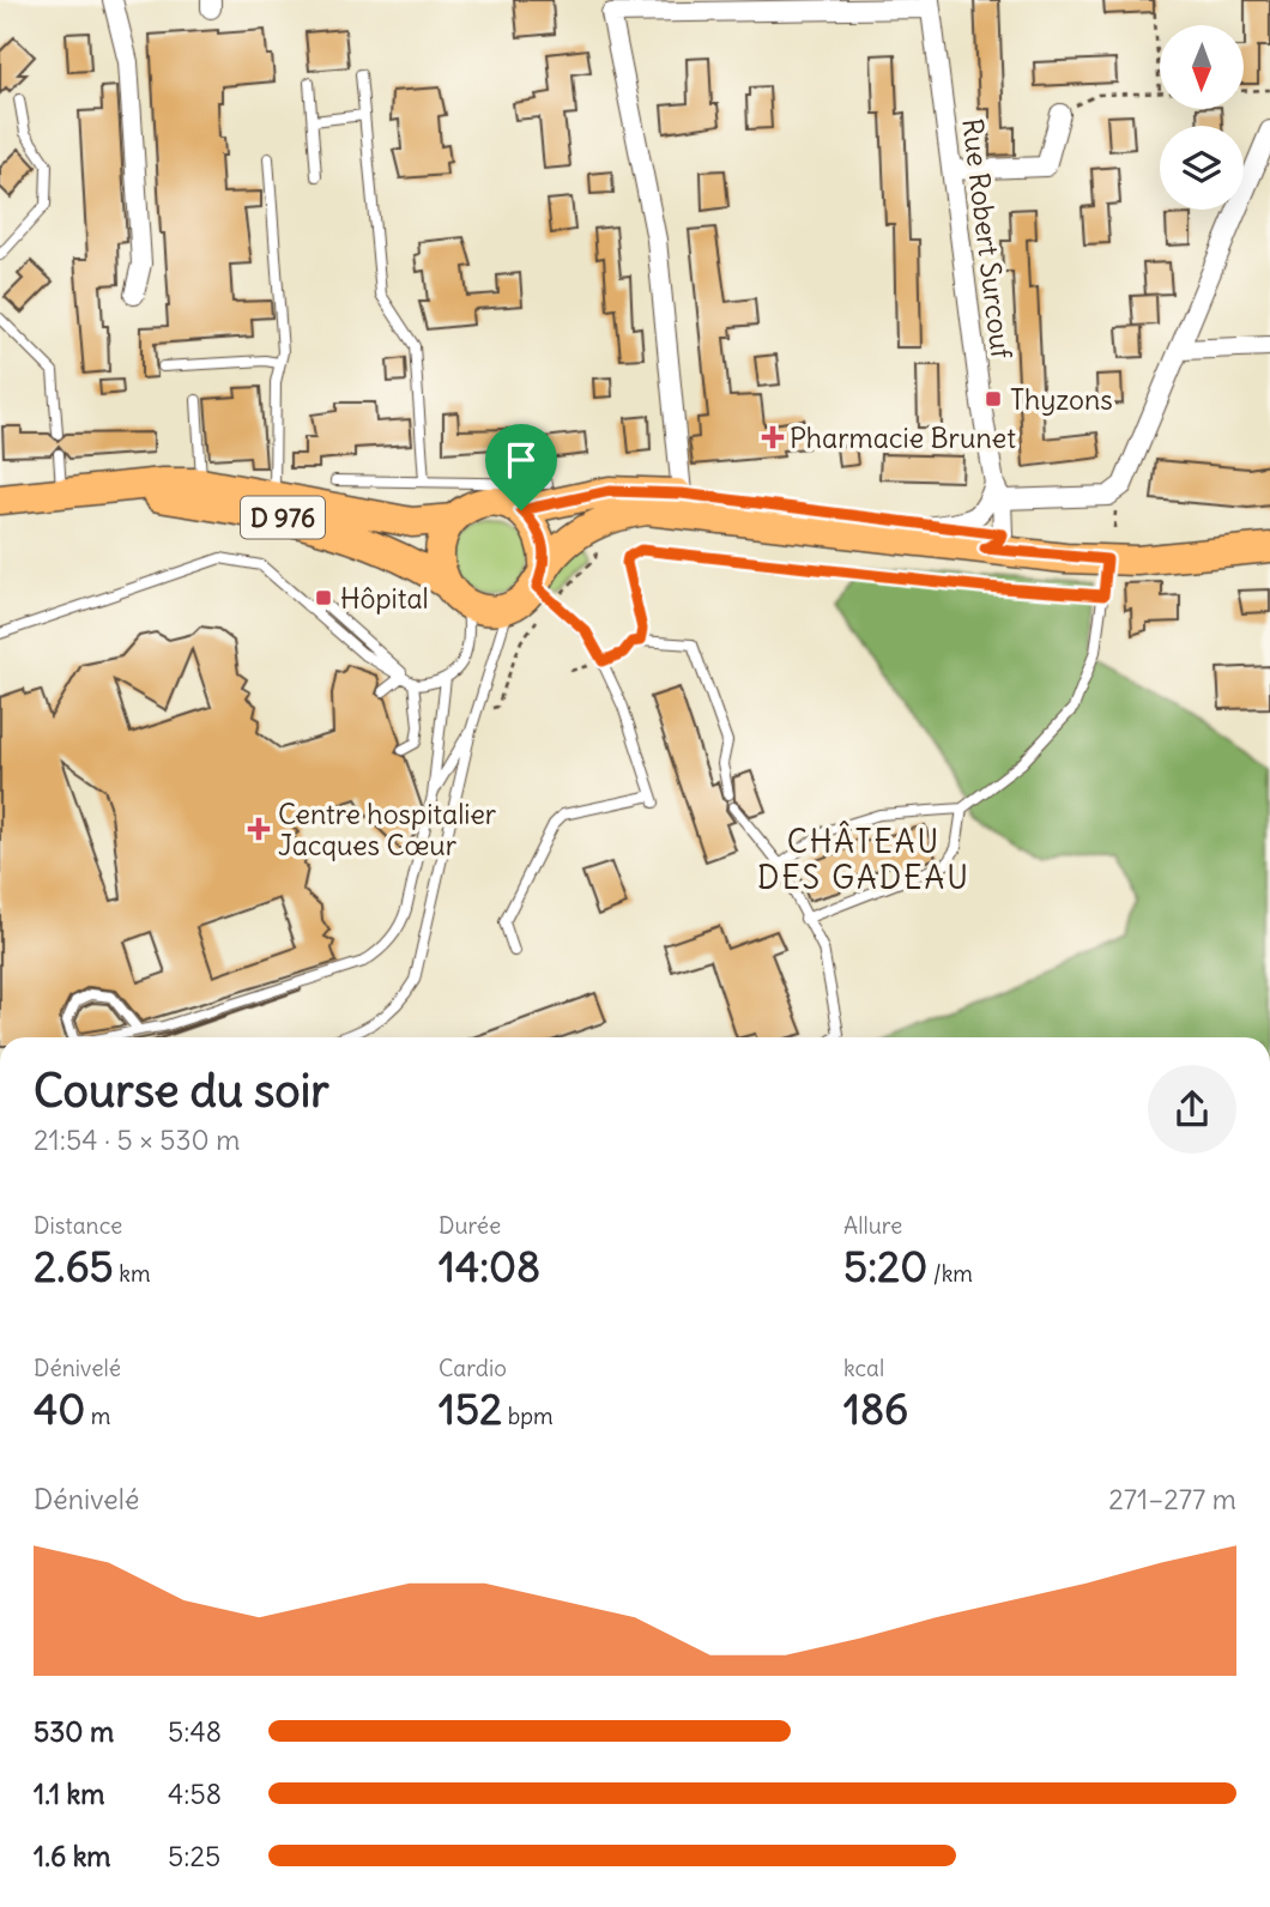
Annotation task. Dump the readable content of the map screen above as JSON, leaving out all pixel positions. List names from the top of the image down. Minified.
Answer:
{"streets":{"main road":["D 976"],"street":["Rue Robert Surcouf"]},"districts":["CHÂTEAU DES GADEAU"],"places":{"transit":["Thyzons","Hôpital"],"health":["Pharmacie Brunet","Centre hospitalier Jacques Cœur"]},"north":"bottom","page":{"heading":["Course du soir","21:54 · 5 × 530 m"],"stats":[["Distance","2.65 km"],["Durée","14:08"],["Allure","5:20 /km"],["Dénivelé","40 m"],["Cardio","152 bpm"],["kcal","186"]],"chart":["Dénivelé","271–277 m"],"list":[{"name":"530 m","note":"5:48"},{"name":"1.1 km","note":"4:58"},{"name":"1.6 km","note":"5:25"}]}}
